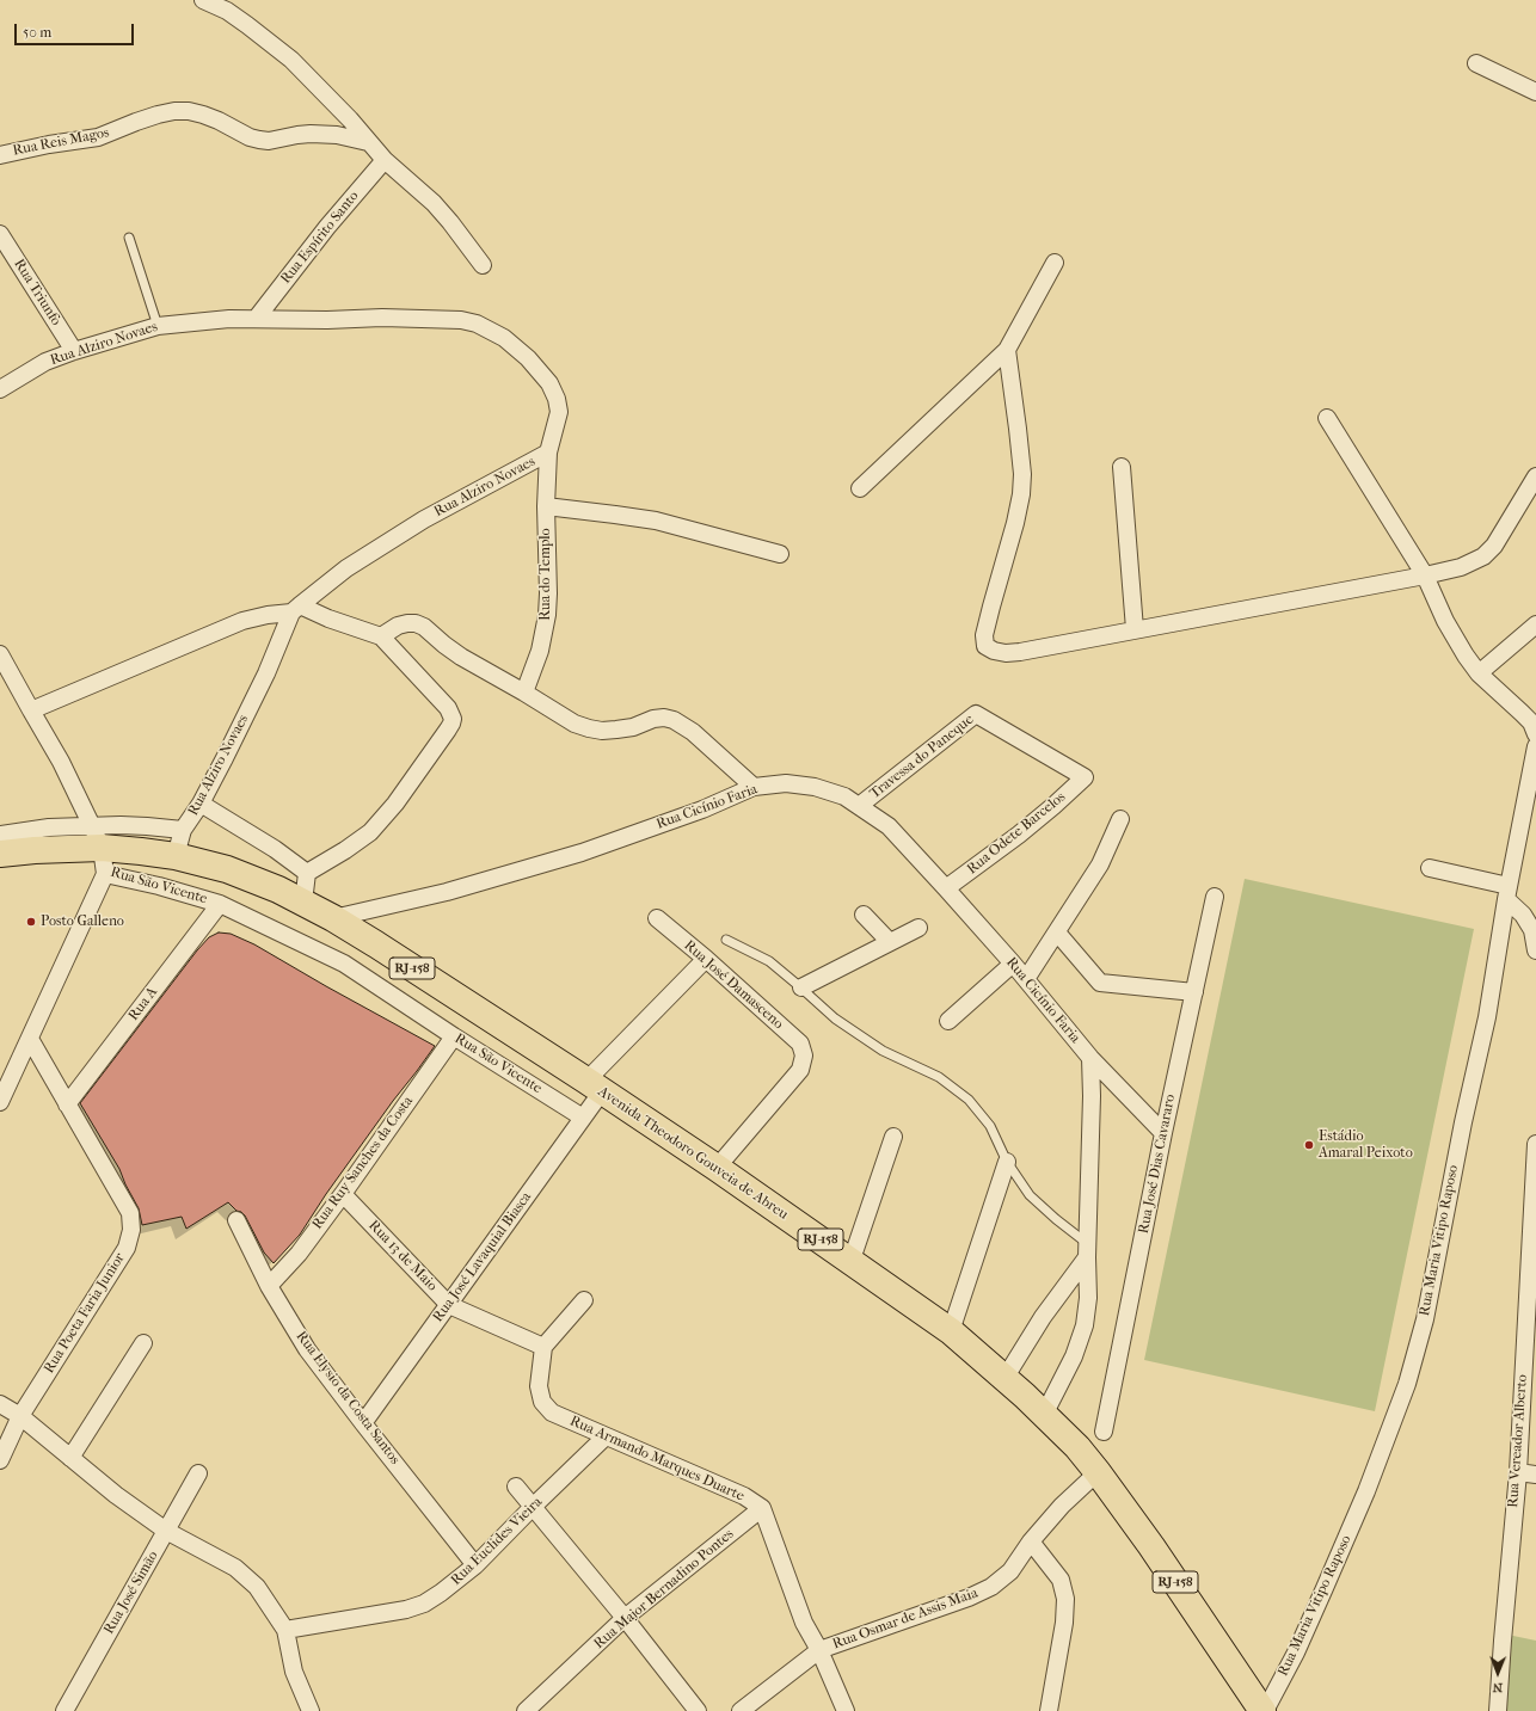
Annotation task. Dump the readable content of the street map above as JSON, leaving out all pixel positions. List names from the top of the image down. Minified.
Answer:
{"streets":{"main road":["RJ-158","Avenida Theodoro Gouveia de Abreu"],"street":["Rua Reis Magos","Rua Espírito Santo","Rua Triunfo","Rua Alziro Novaes","Rua do Templo","Travessa do Paneque","Rua Cicínio Faria","Rua Odete Barcelos","Rua São Vicente","Rua José Damasceno","Rua A","Rua Ruy Sanches da Costa","Rua José Dias Cavararo","Rua Maria Vitipo Raposo","Rua 13 de Maio","Rua José Lavaquial Biasca","Rua Poeta Faria Junior","Rua Elysio da Costa Santos","Rua Vereador Alberto","Rua Armando Marques Duarte","Rua Euclides Vieira","Rua Major Bernadino Pontes","Rua José Simão","Rua Osmar de Assis Maia"]},"crossings":[["Rua Espírito Santo","Rua Alziro Novaes"],["Rua Triunfo","Rua Alziro Novaes"],["Rua Alziro Novaes","Rua do Templo"],["Rua Alziro Novaes","Avenida Theodoro Gouveia de Abreu"],["Travessa do Paneque","Rua Cicínio Faria"],["Travessa do Paneque","Rua Odete Barcelos"],["Rua Cicínio Faria","Rua Odete Barcelos"],["Rua Cicínio Faria","Avenida Theodoro Gouveia de Abreu"],["Rua Cicínio Faria","Rua José Dias Cavararo"],["Rua São Vicente","Rua A"],["Rua São Vicente","Avenida Theodoro Gouveia de Abreu"],["Rua São Vicente","Rua Ruy Sanches da Costa"],["Rua São Vicente","Rua José Lavaquial Biasca"],["Rua José Damasceno","Avenida Theodoro Gouveia de Abreu"],["Rua José Damasceno","Rua José Lavaquial Biasca"],["Rua A","Rua Poeta Faria Junior"],["Avenida Theodoro Gouveia de Abreu","Rua Maria Vitipo Raposo"],["Avenida Theodoro Gouveia de Abreu","Rua José Lavaquial Biasca"],["Avenida Theodoro Gouveia de Abreu","Rua Osmar de Assis Maia"],["Rua Ruy Sanches da Costa","Rua 13 de Maio"],["Rua Ruy Sanches da Costa","Rua Elysio da Costa Santos"],["Rua 13 de Maio","Rua José Lavaquial Biasca"],["Rua 13 de Maio","Rua Armando Marques Duarte"],["Rua José Lavaquial Biasca","Rua Elysio da Costa Santos"],["Rua Elysio da Costa Santos","Rua Euclides Vieira"],["Rua Armando Marques Duarte","Rua Euclides Vieira"],["Rua Armando Marques Duarte","Rua Major Bernadino Pontes"],["Rua Armando Marques Duarte","Rua Osmar de Assis Maia"]],"places":["Posto Galleno","Estádio Amaral Peixoto"],"scale_bar":"50 m","north":"bottom"}
